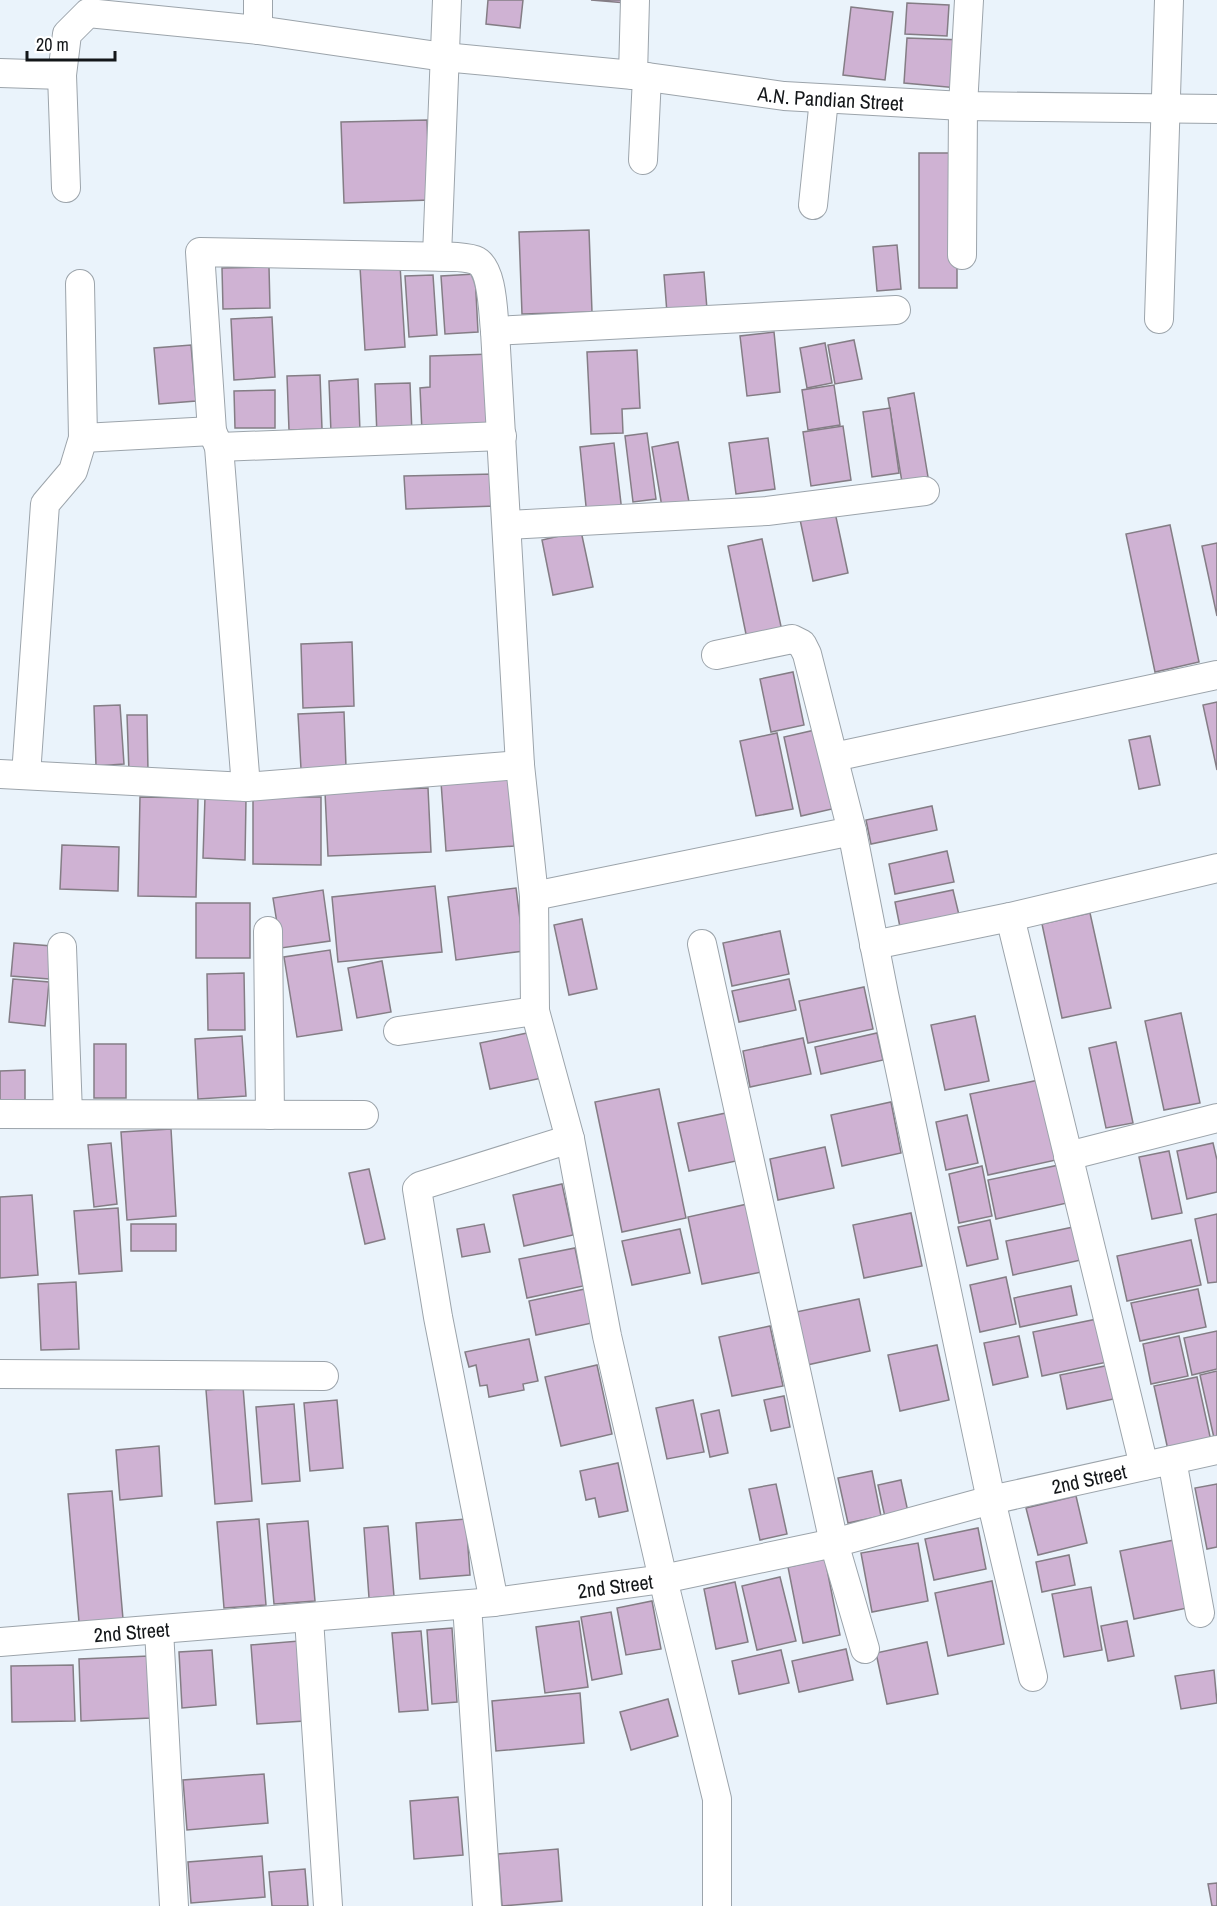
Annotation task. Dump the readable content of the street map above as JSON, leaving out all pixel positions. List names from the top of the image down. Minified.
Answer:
{"streets":{"street":["A.N. Pandian Street","2nd Street"]},"scale_bar":"20 m"}
